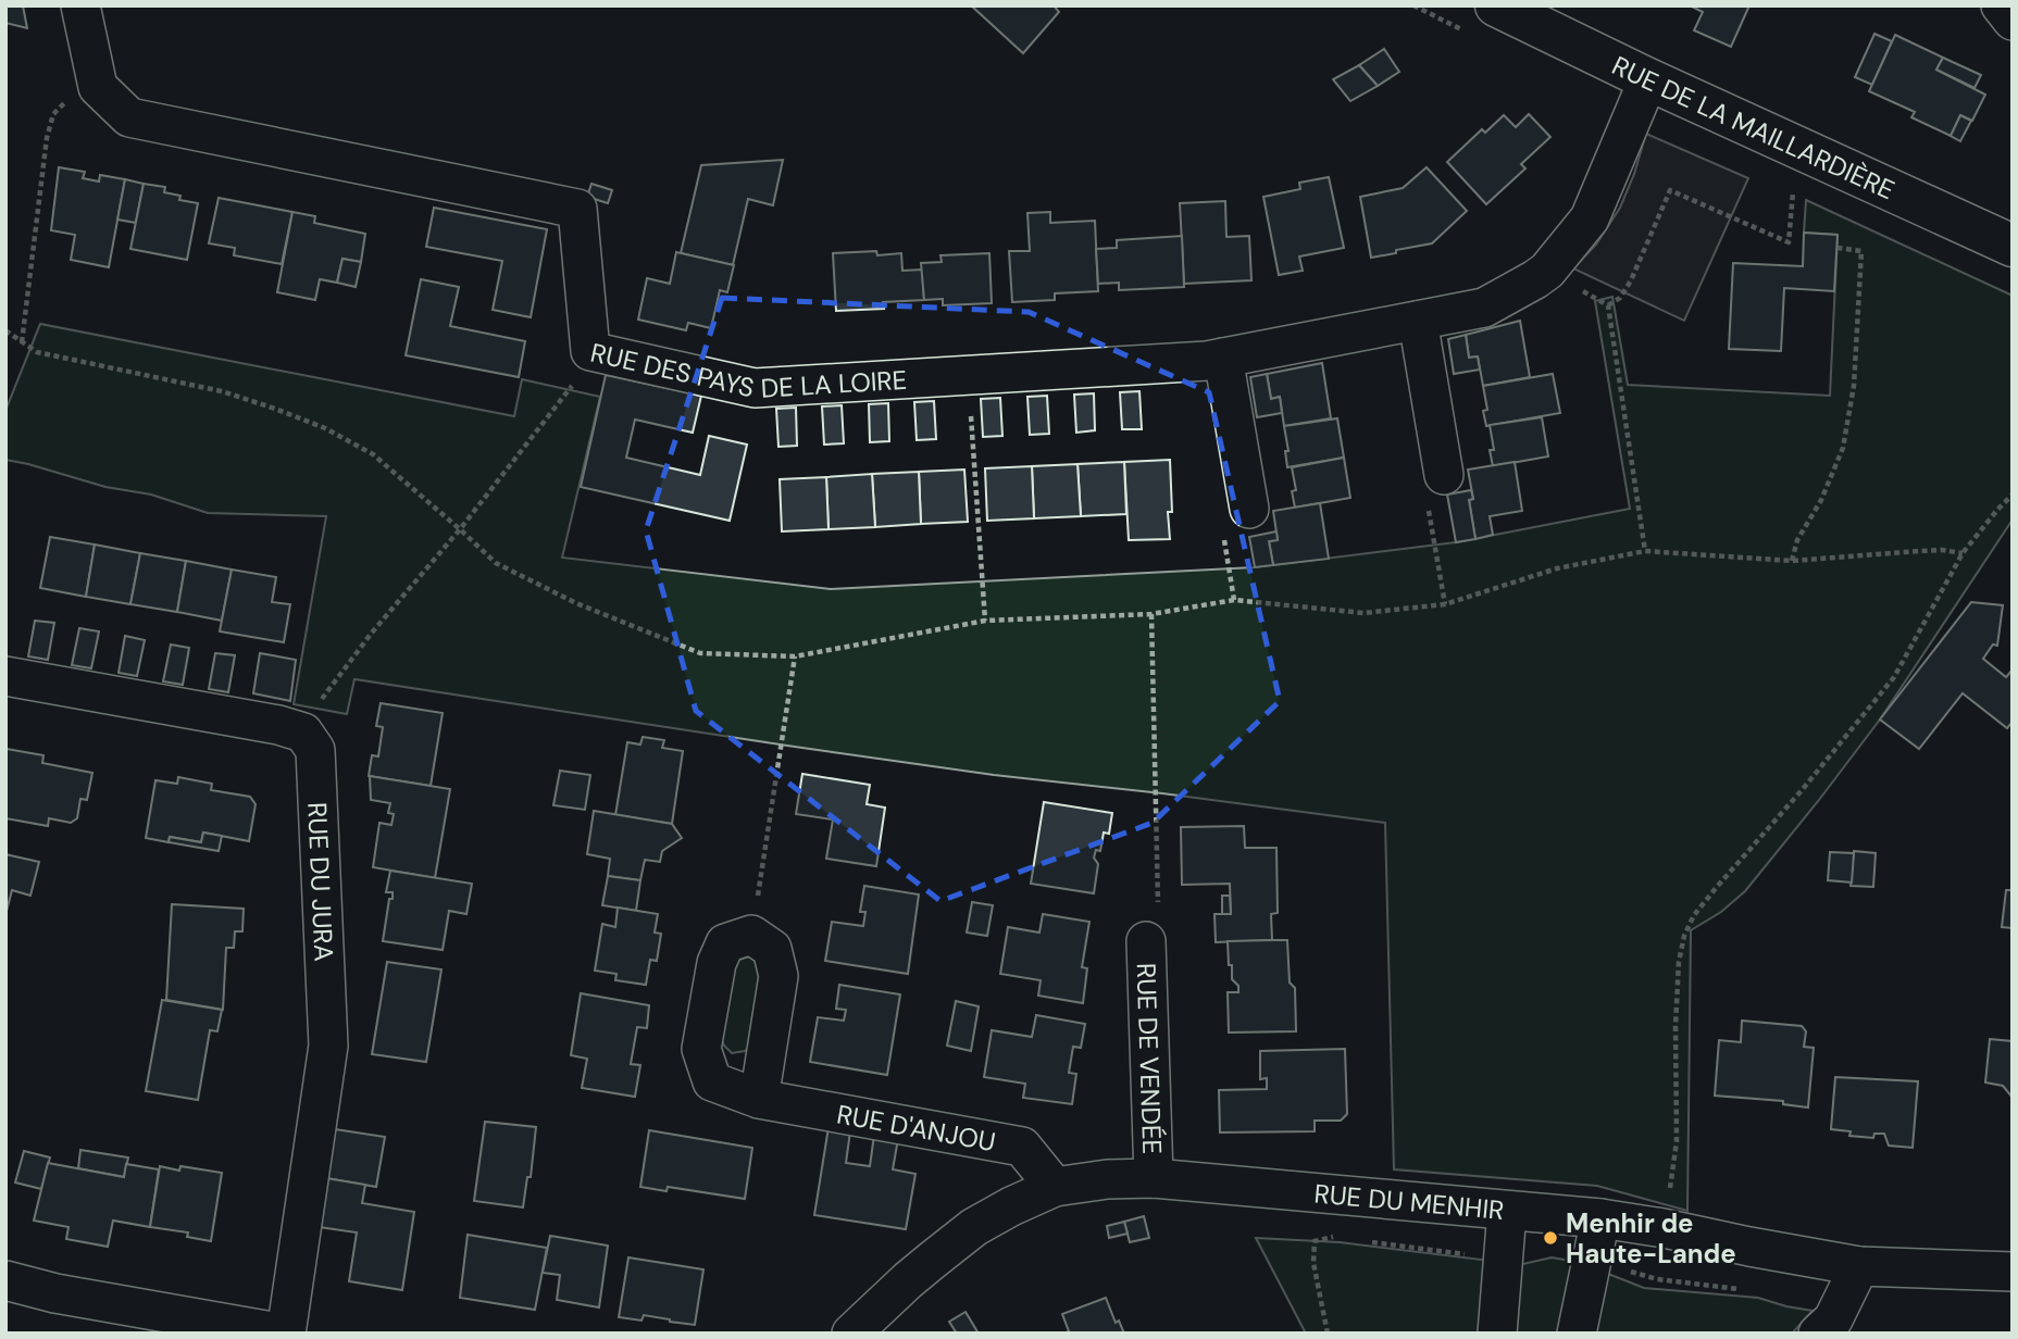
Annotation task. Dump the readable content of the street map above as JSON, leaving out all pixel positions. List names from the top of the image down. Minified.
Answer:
{"streets":{"street":["RUE DE LA MAILLARDIÈRE","RUE DES PAYS DE LA LOIRE","RUE DU JURA","RUE DE VENDÉE","RUE D'ANJOU","RUE DU MENHIR"]},"crossings":[["RUE DE LA MAILLARDIÈRE","RUE DES PAYS DE LA LOIRE"],["RUE DE VENDÉE","RUE DU MENHIR"],["RUE D'ANJOU","RUE DU MENHIR"]],"places":["Menhir de Haute-Lande"]}
